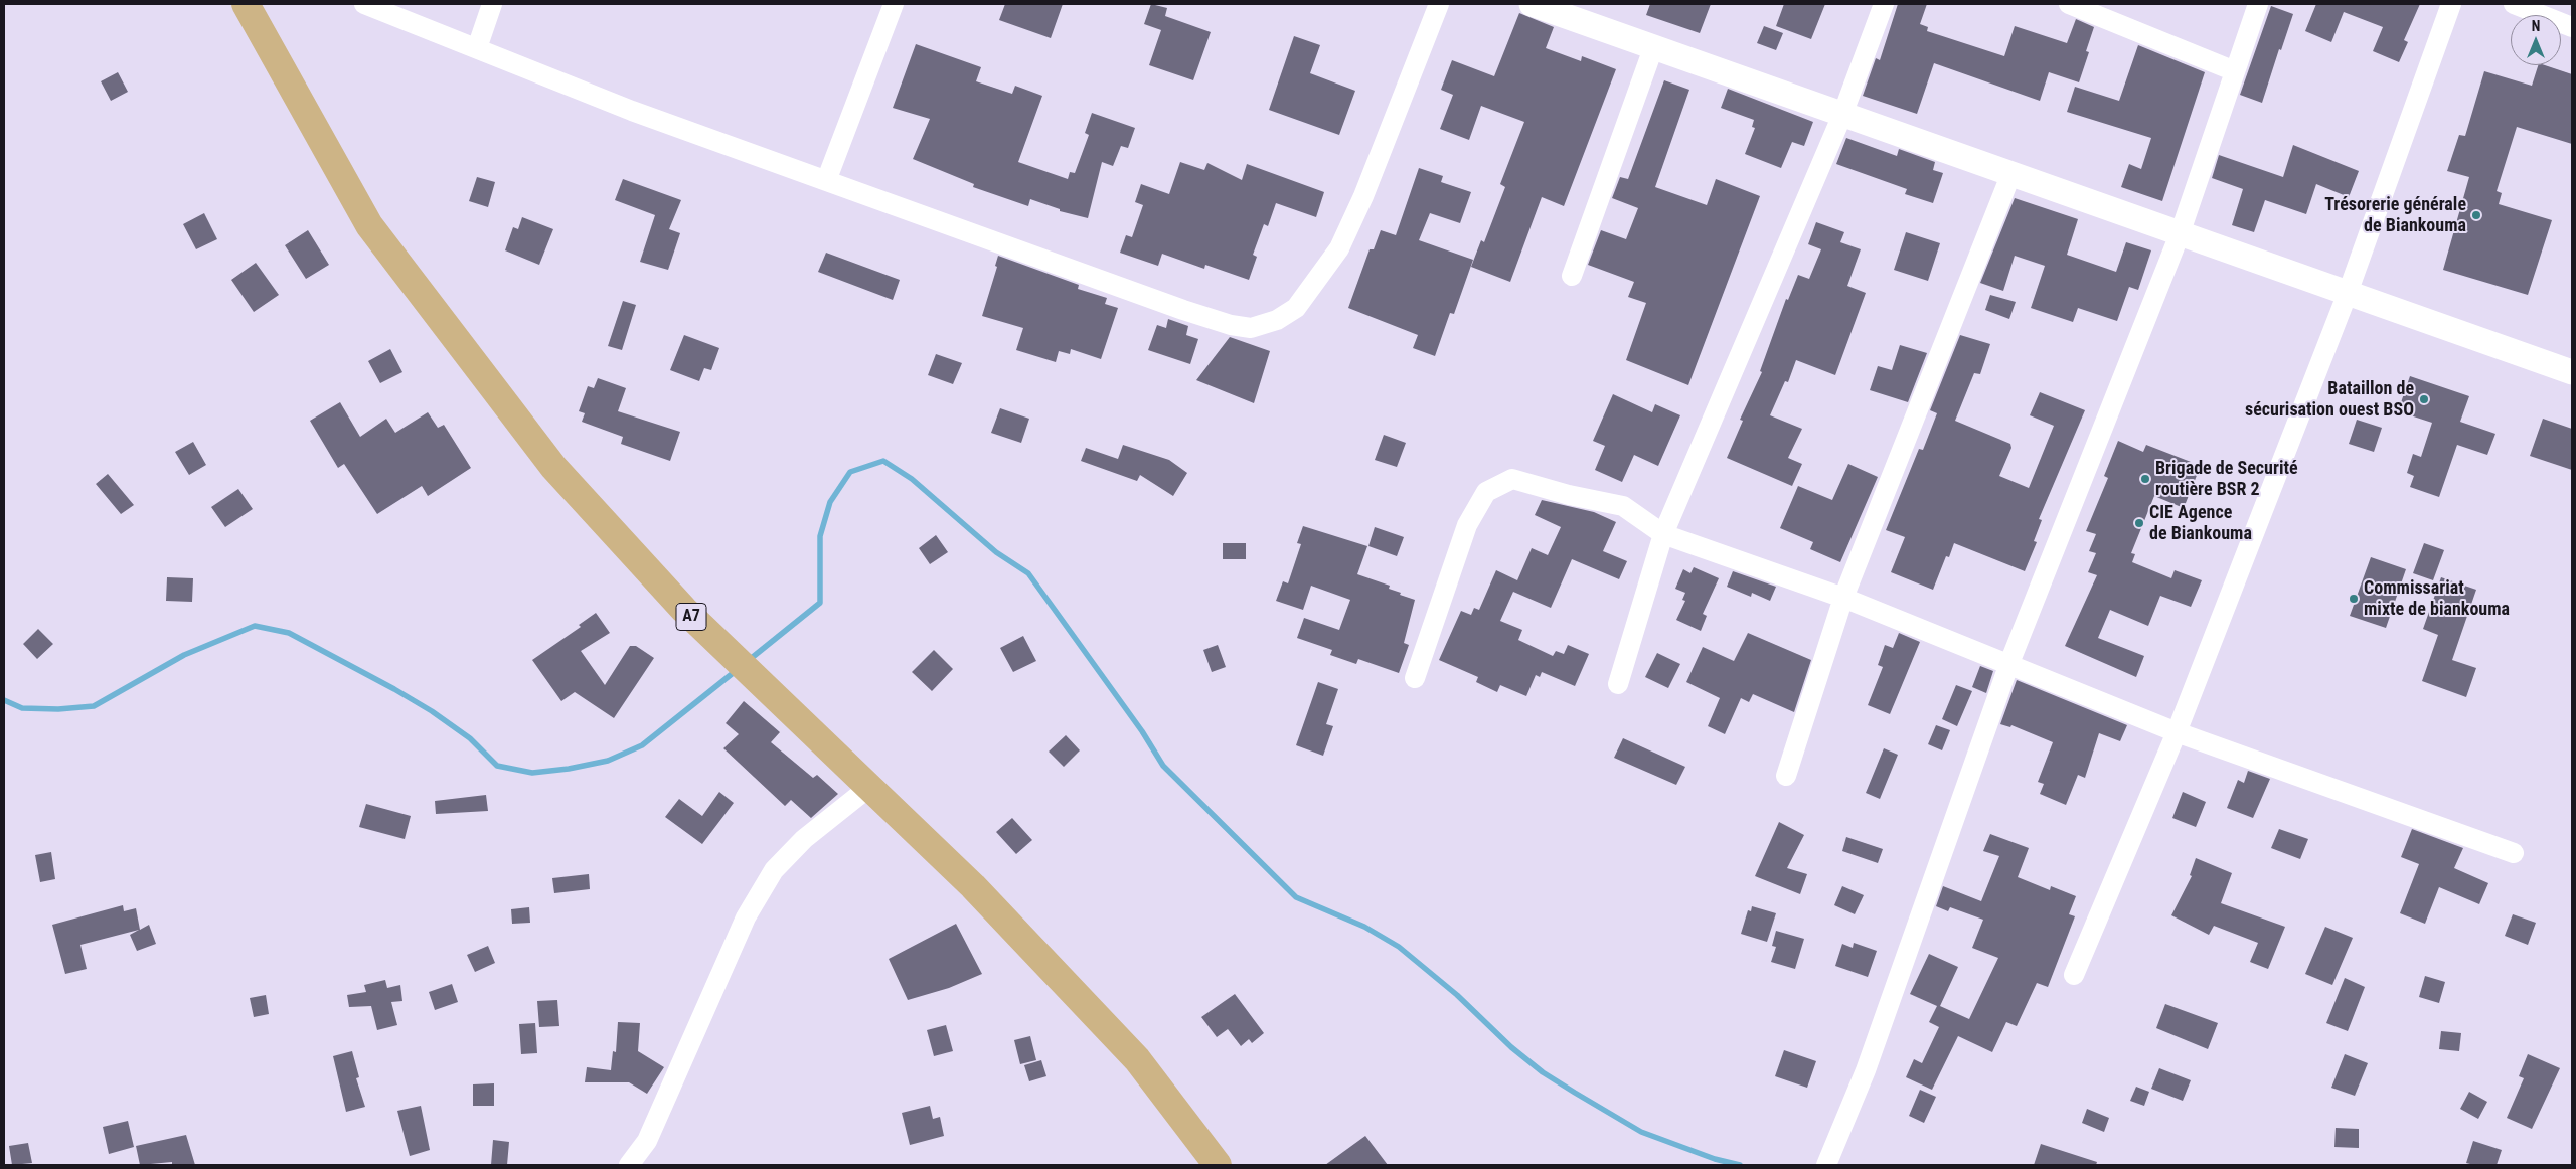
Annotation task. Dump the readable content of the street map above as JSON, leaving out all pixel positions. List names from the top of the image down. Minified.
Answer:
{"streets":{"main road":["A7"]},"places":["Trésorerie générale de Biankouma","Bataillon de sécurisation ouest BSO","Brigade de Securité routière BSR 2","CIE Agence de Biankouma","Commissariat mixte de biankouma"],"north":"top"}
